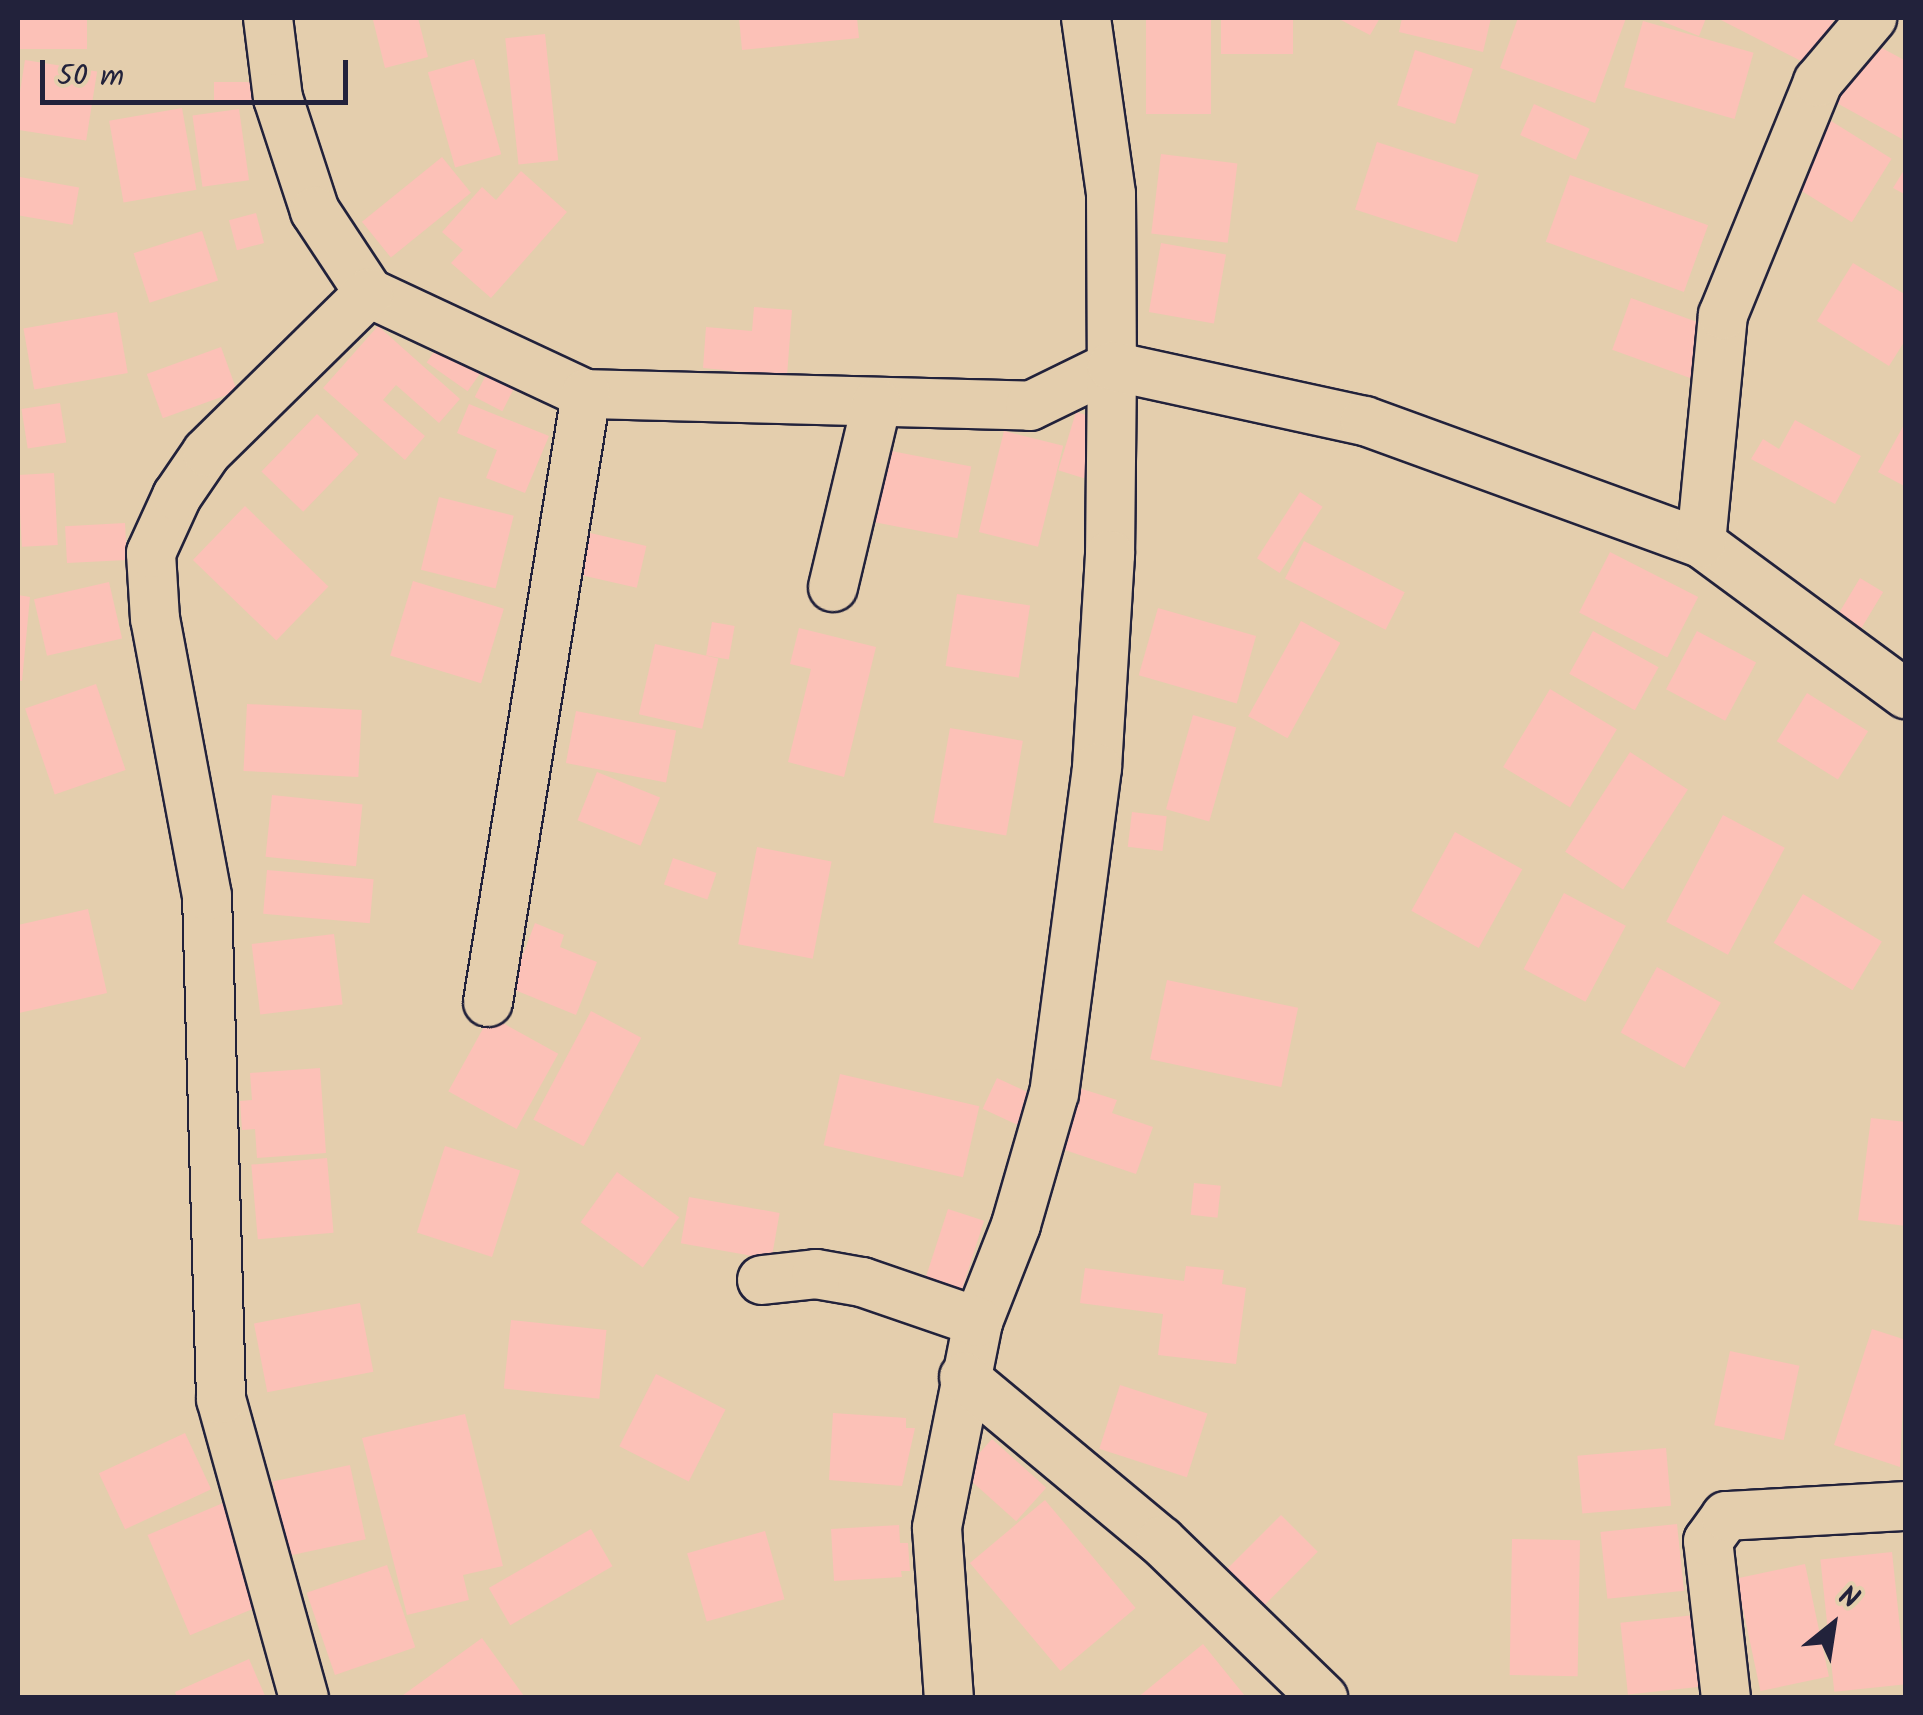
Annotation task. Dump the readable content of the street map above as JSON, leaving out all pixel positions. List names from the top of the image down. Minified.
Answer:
{"scale_bar":"50 m","north":"top right"}
